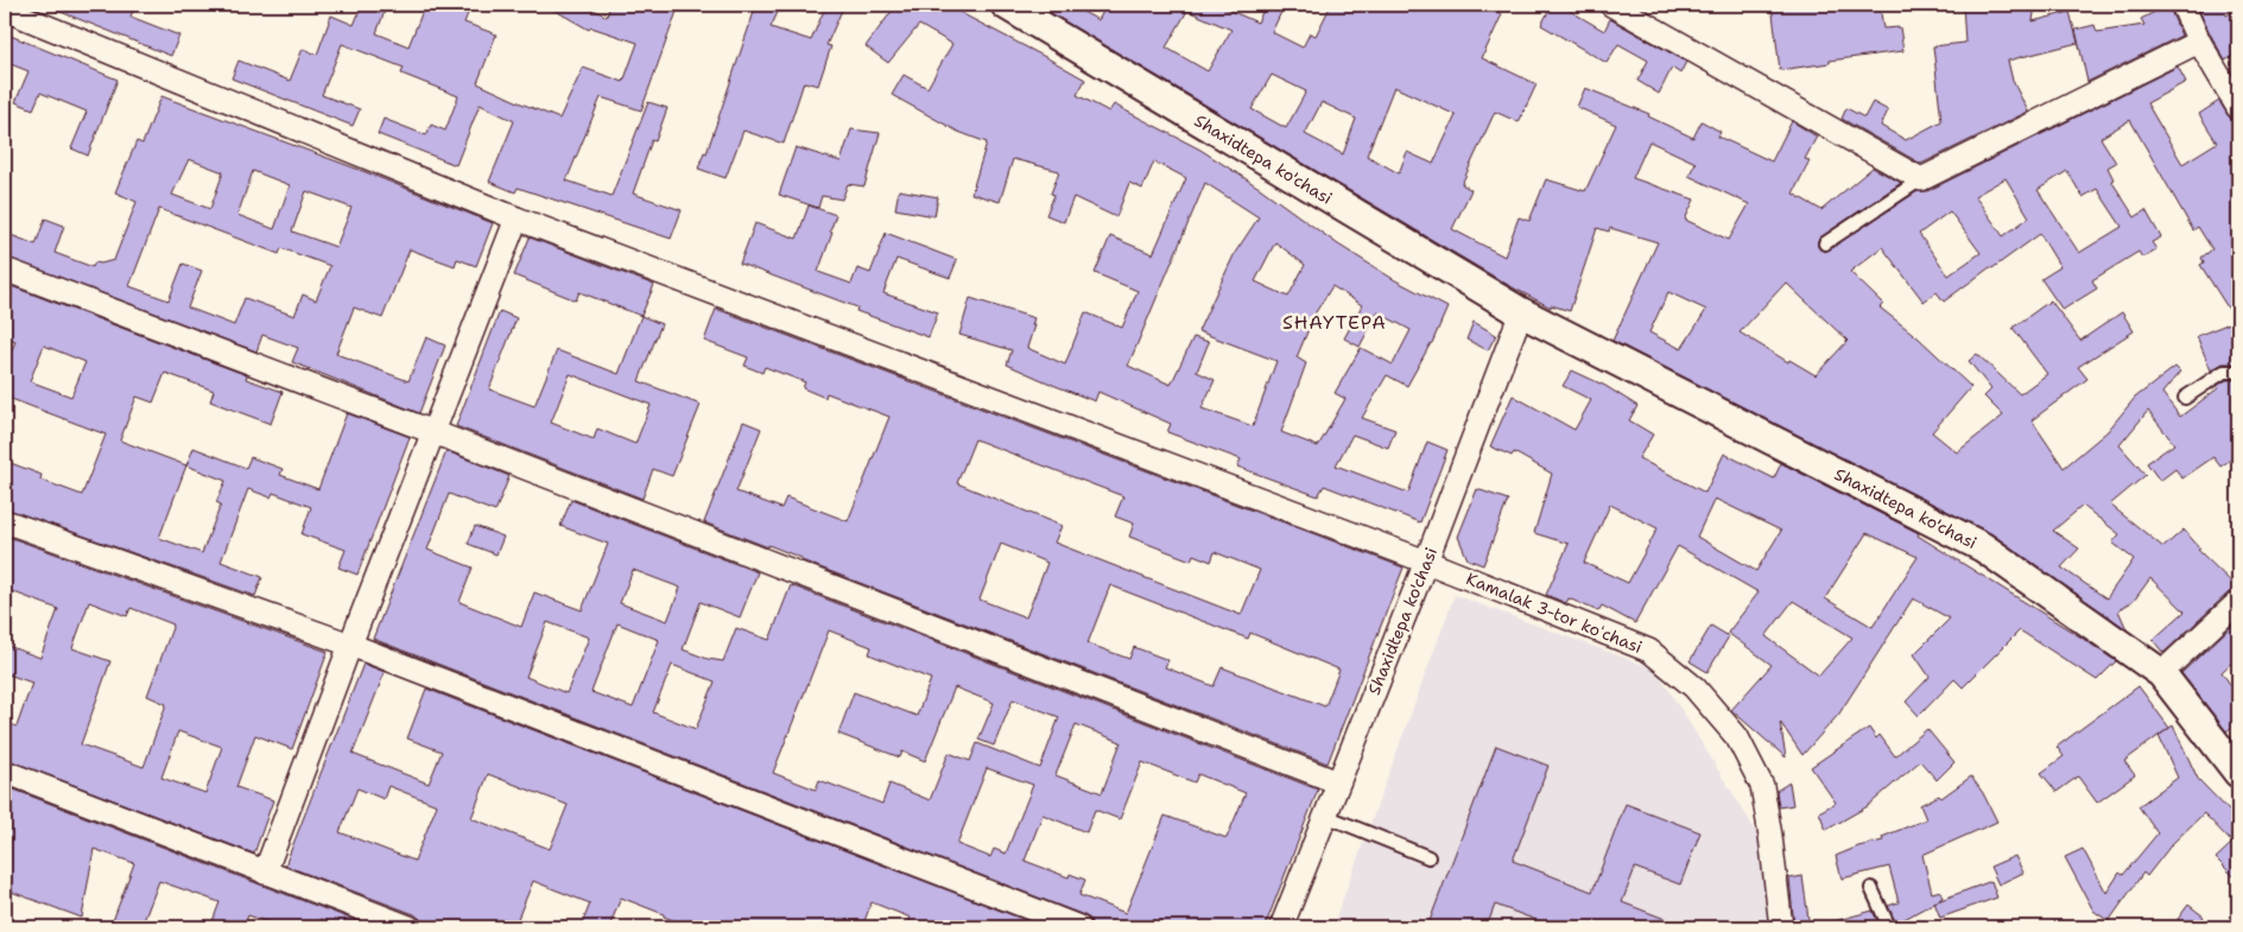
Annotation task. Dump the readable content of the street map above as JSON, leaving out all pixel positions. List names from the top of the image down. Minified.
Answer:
{"streets":{"street":["Shaxidtepa ko'chasi","Kamalak 3-tor koʻchasi"]},"crossings":[["Shaxidtepa ko'chasi","Kamalak 3-tor koʻchasi"]],"districts":["SHAYTEPA"]}
